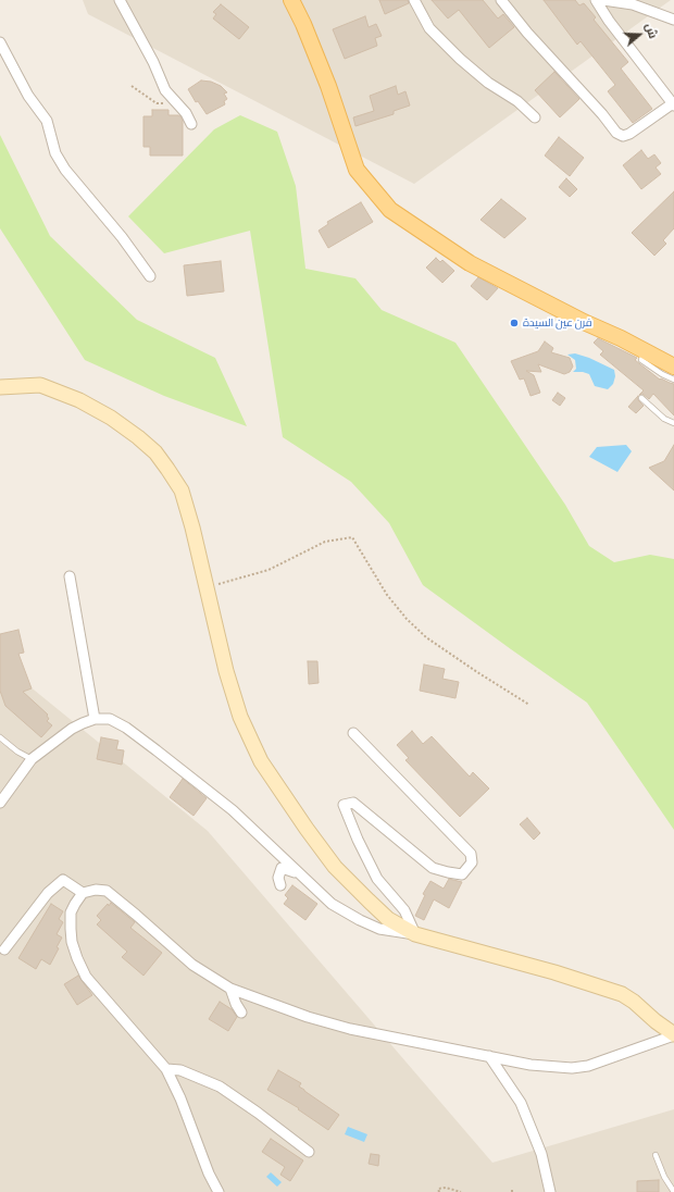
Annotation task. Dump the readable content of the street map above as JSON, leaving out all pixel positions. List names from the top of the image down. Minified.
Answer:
{"places":["فرن عين السيدة"],"north":"right"}
